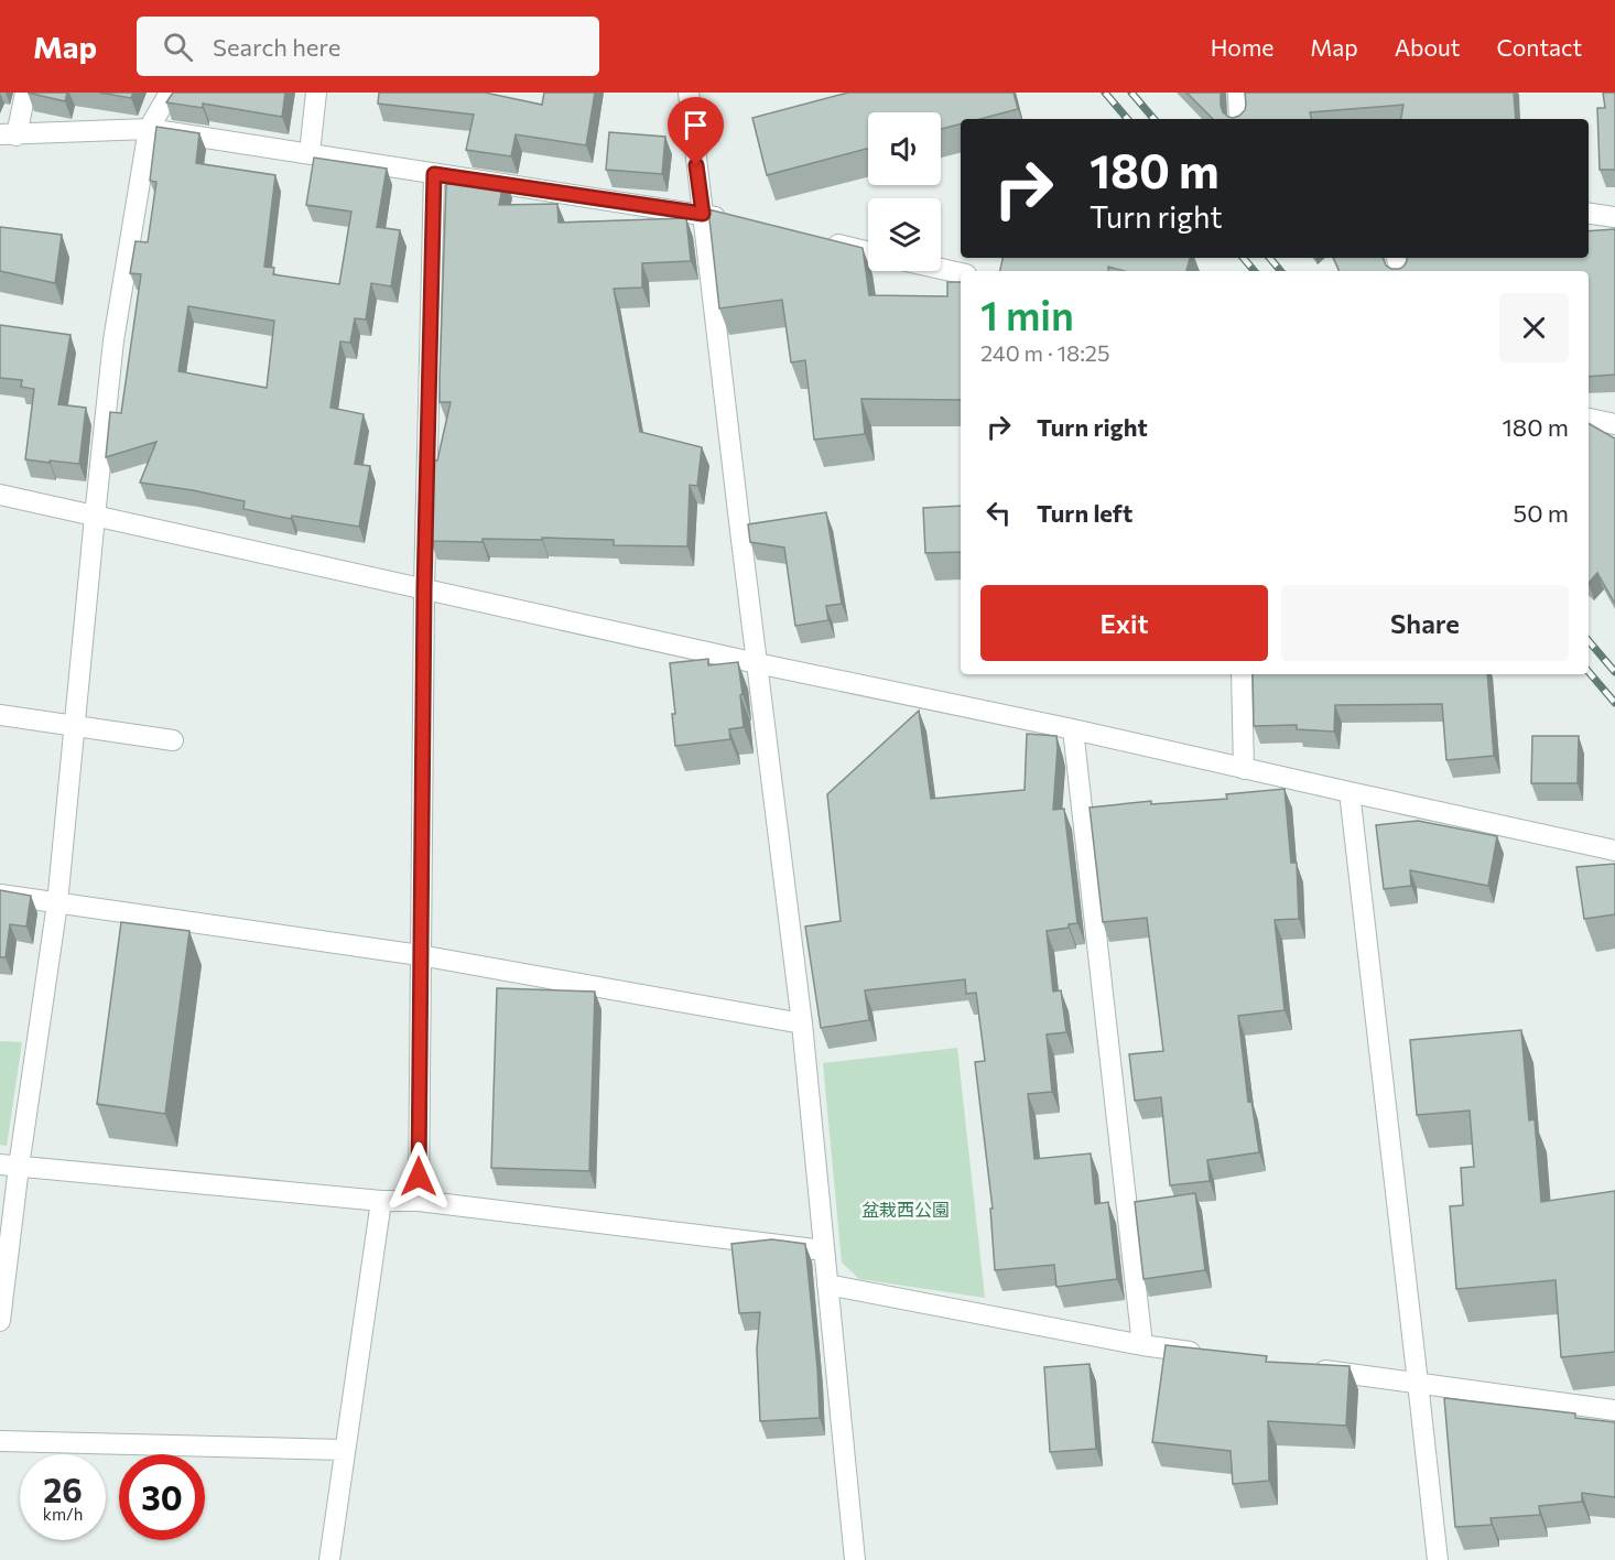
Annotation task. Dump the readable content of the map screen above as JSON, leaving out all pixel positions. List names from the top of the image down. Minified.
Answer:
{"parks":["盆栽西公園"],"page":{"header":"Map","search":"Search here","nav":["Home","Map","About","Contact"],"turn":["180 m","Turn right"],"heading":["1 min","240 m · 18:25"],"list":[{"name":"Turn right","value":"180 m"},{"name":"Turn left","value":"50 m"}],"buttons":["Exit","Share"],"speed":"26 km/h","limit":"30"}}
